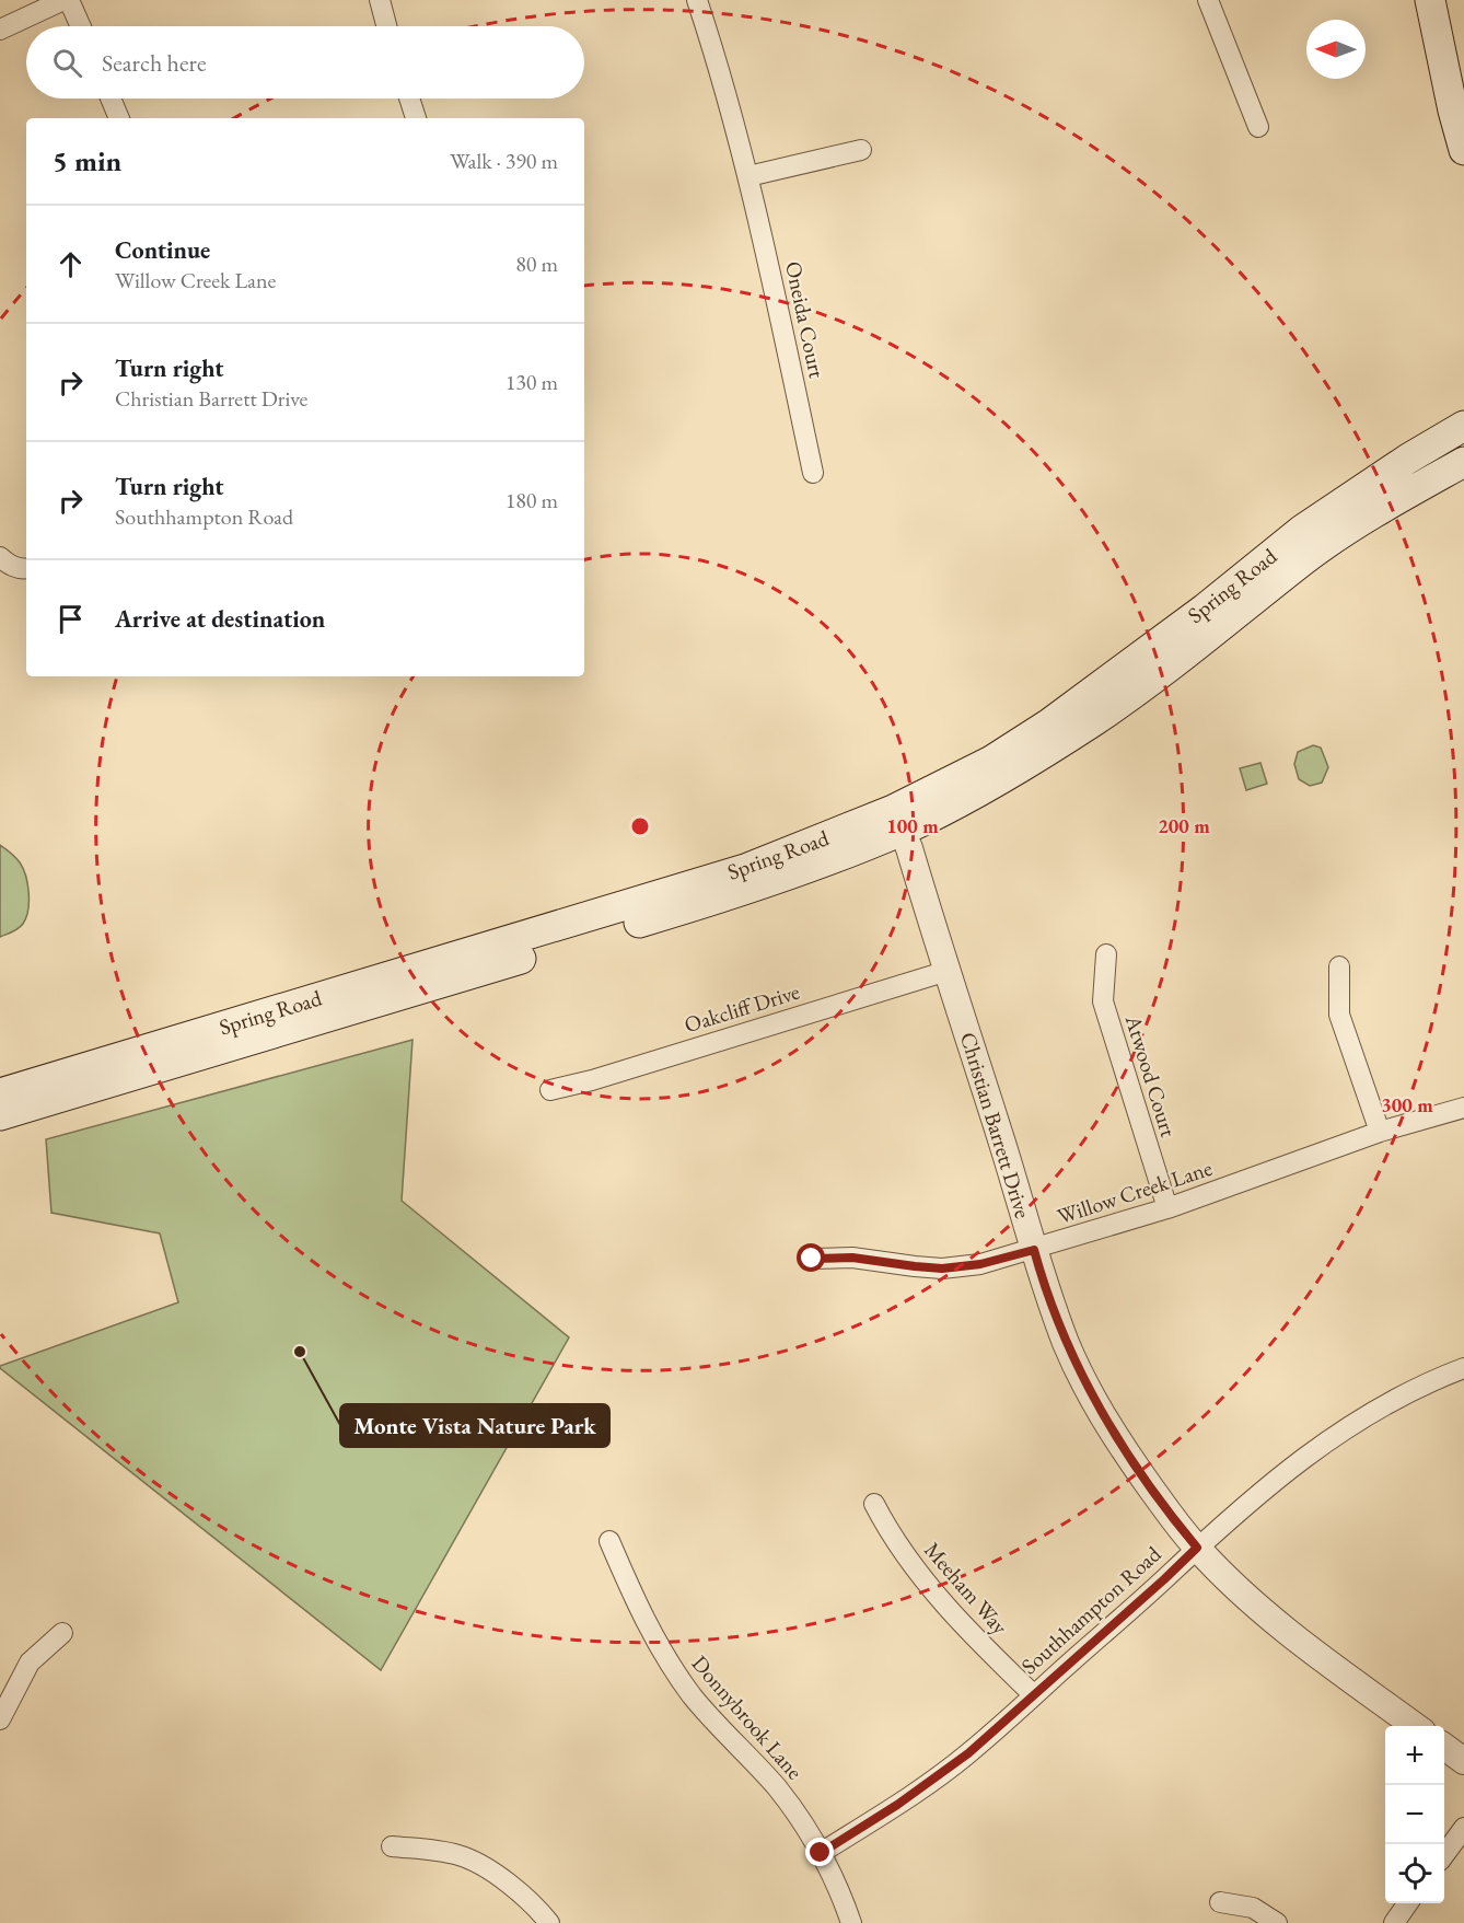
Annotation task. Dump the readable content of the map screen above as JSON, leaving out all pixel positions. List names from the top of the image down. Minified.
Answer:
{"streets":{"main road":["Spring Road"],"street":["Oneida Court","Oakcliff Drive","Atwood Court","Christian Barrett Drive","Willow Creek Lane","Meeham Way","Southhampton Road","Donnybrook Lane"]},"crossings":[["Spring Road","Christian Barrett Drive"],["Oakcliff Drive","Christian Barrett Drive"],["Atwood Court","Willow Creek Lane"],["Christian Barrett Drive","Willow Creek Lane"],["Christian Barrett Drive","Southhampton Road"],["Meeham Way","Southhampton Road"],["Southhampton Road","Donnybrook Lane"]],"places":["Monte Vista Nature Park"],"north":"left","page":{"search":"Search here","heading":["5 min","Walk · 390 m"],"list":[["Continue","Willow Creek Lane","80 m"],["Turn right","Christian Barrett Drive","130 m"],["Turn right","Southhampton Road","180 m"],"Arrive at destination"],"map_buttons":["+","−"]},"rings":["100 m","200 m","300 m"]}
